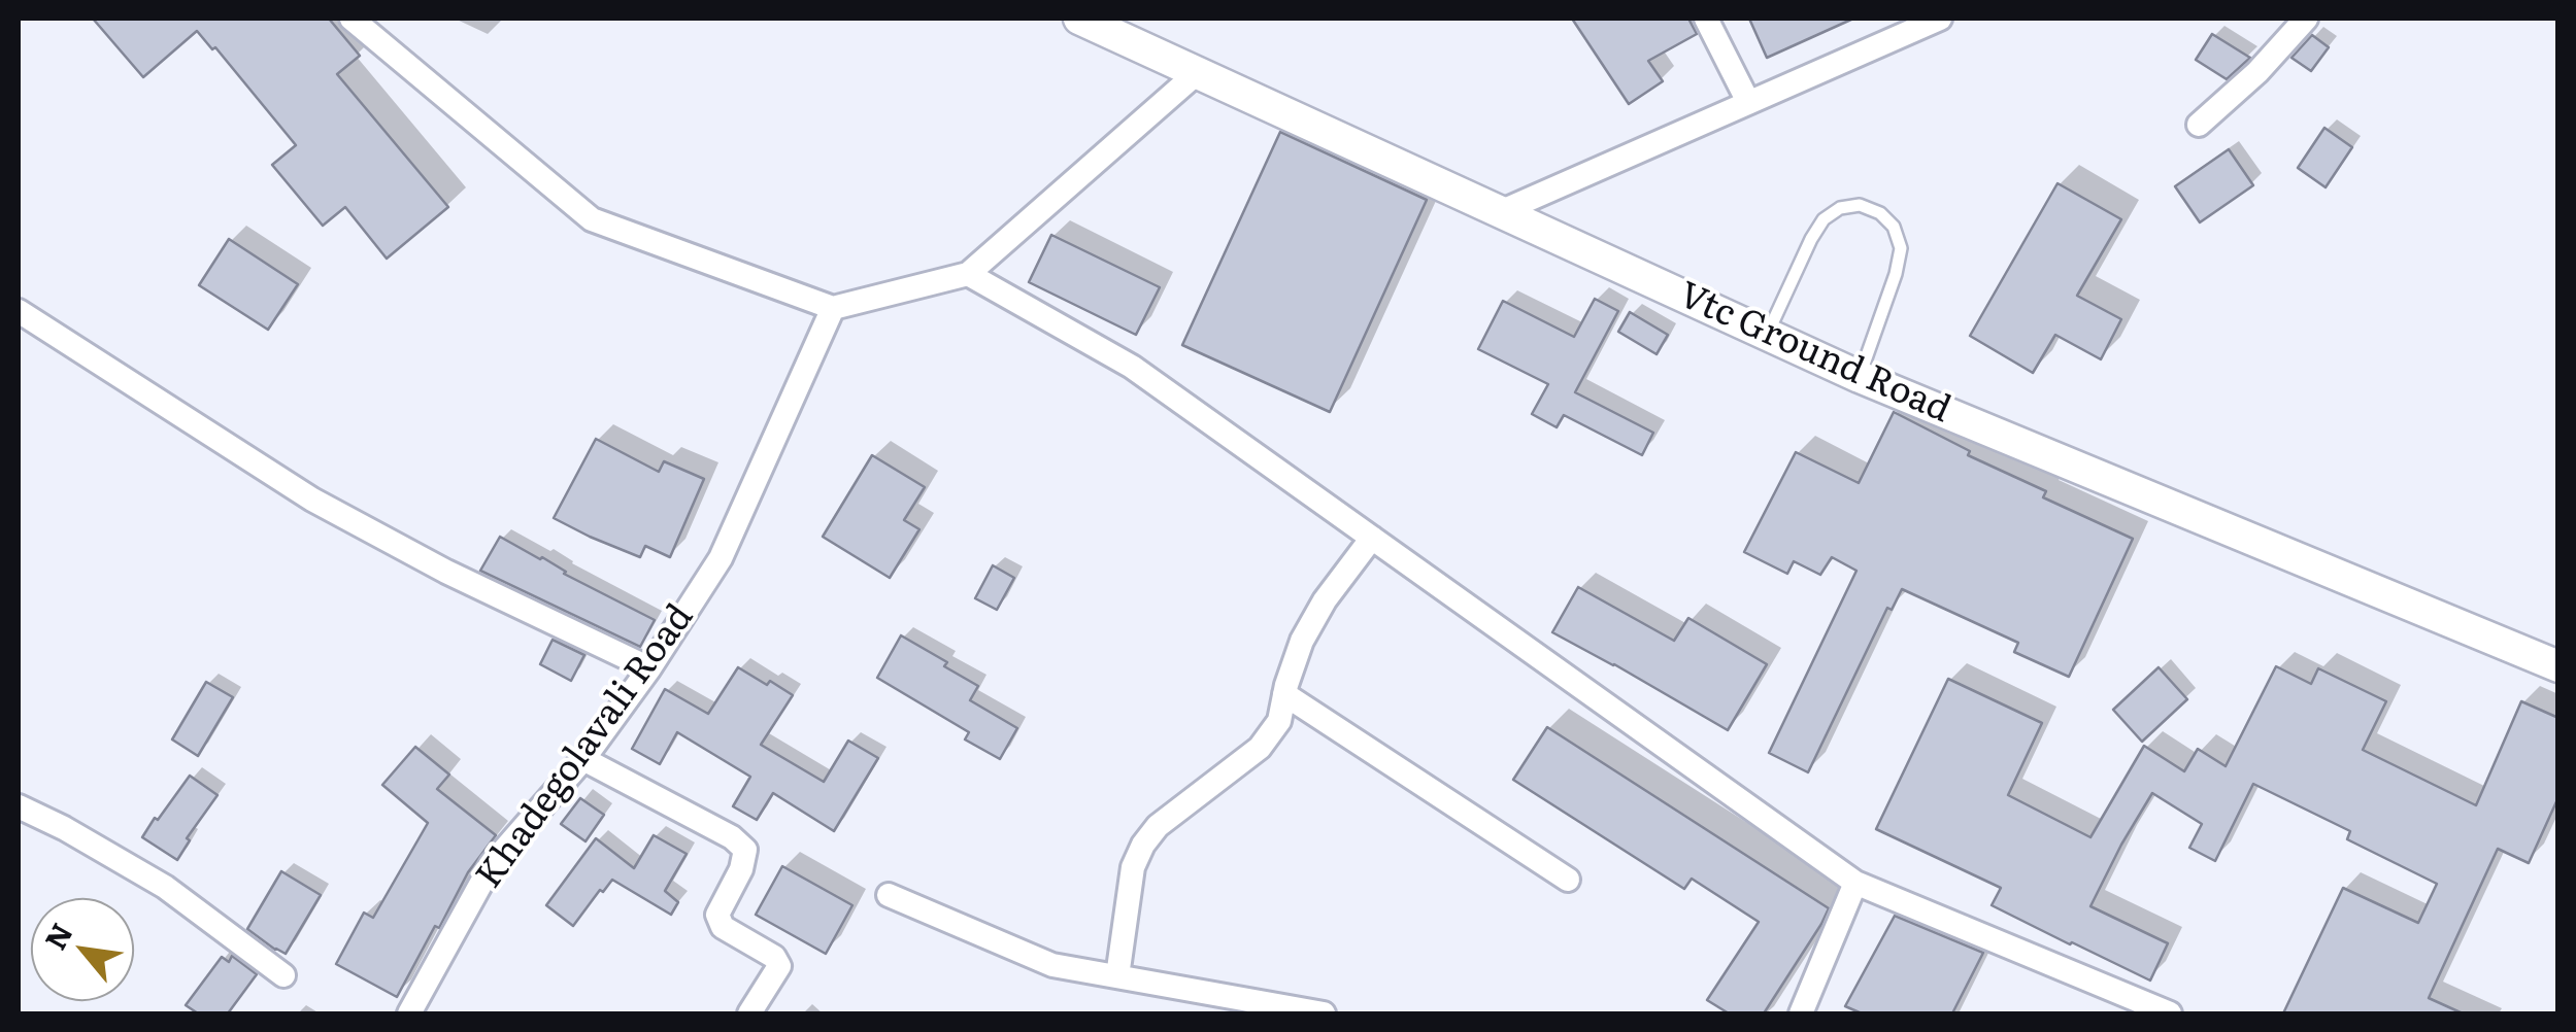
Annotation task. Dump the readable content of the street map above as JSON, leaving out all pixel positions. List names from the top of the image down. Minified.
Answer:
{"streets":{"street":["Vtc Ground Road","Khadegolavali Road"]},"north":"top left"}
